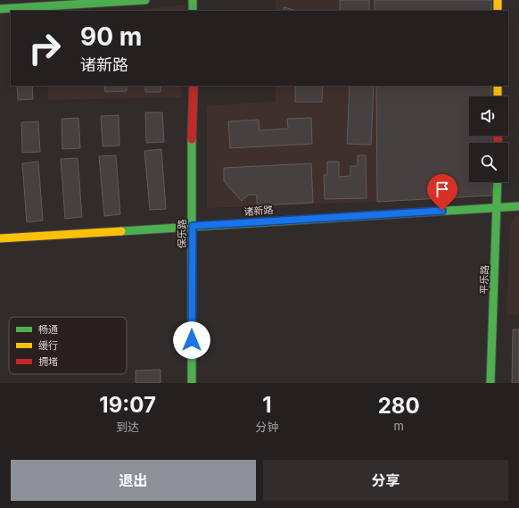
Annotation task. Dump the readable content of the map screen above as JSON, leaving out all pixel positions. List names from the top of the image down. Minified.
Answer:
{"streets":{"street":["诸新路","保乐路","平乐路"]},"crossings":[["诸新路","保乐路"],["诸新路","平乐路"]],"legend":["畅通","缓行","拥堵"],"page":{"turn":["90 m","诸新路"],"eta":["19:07","到达","1","分钟","280","m"],"buttons":["退出","分享"]}}
